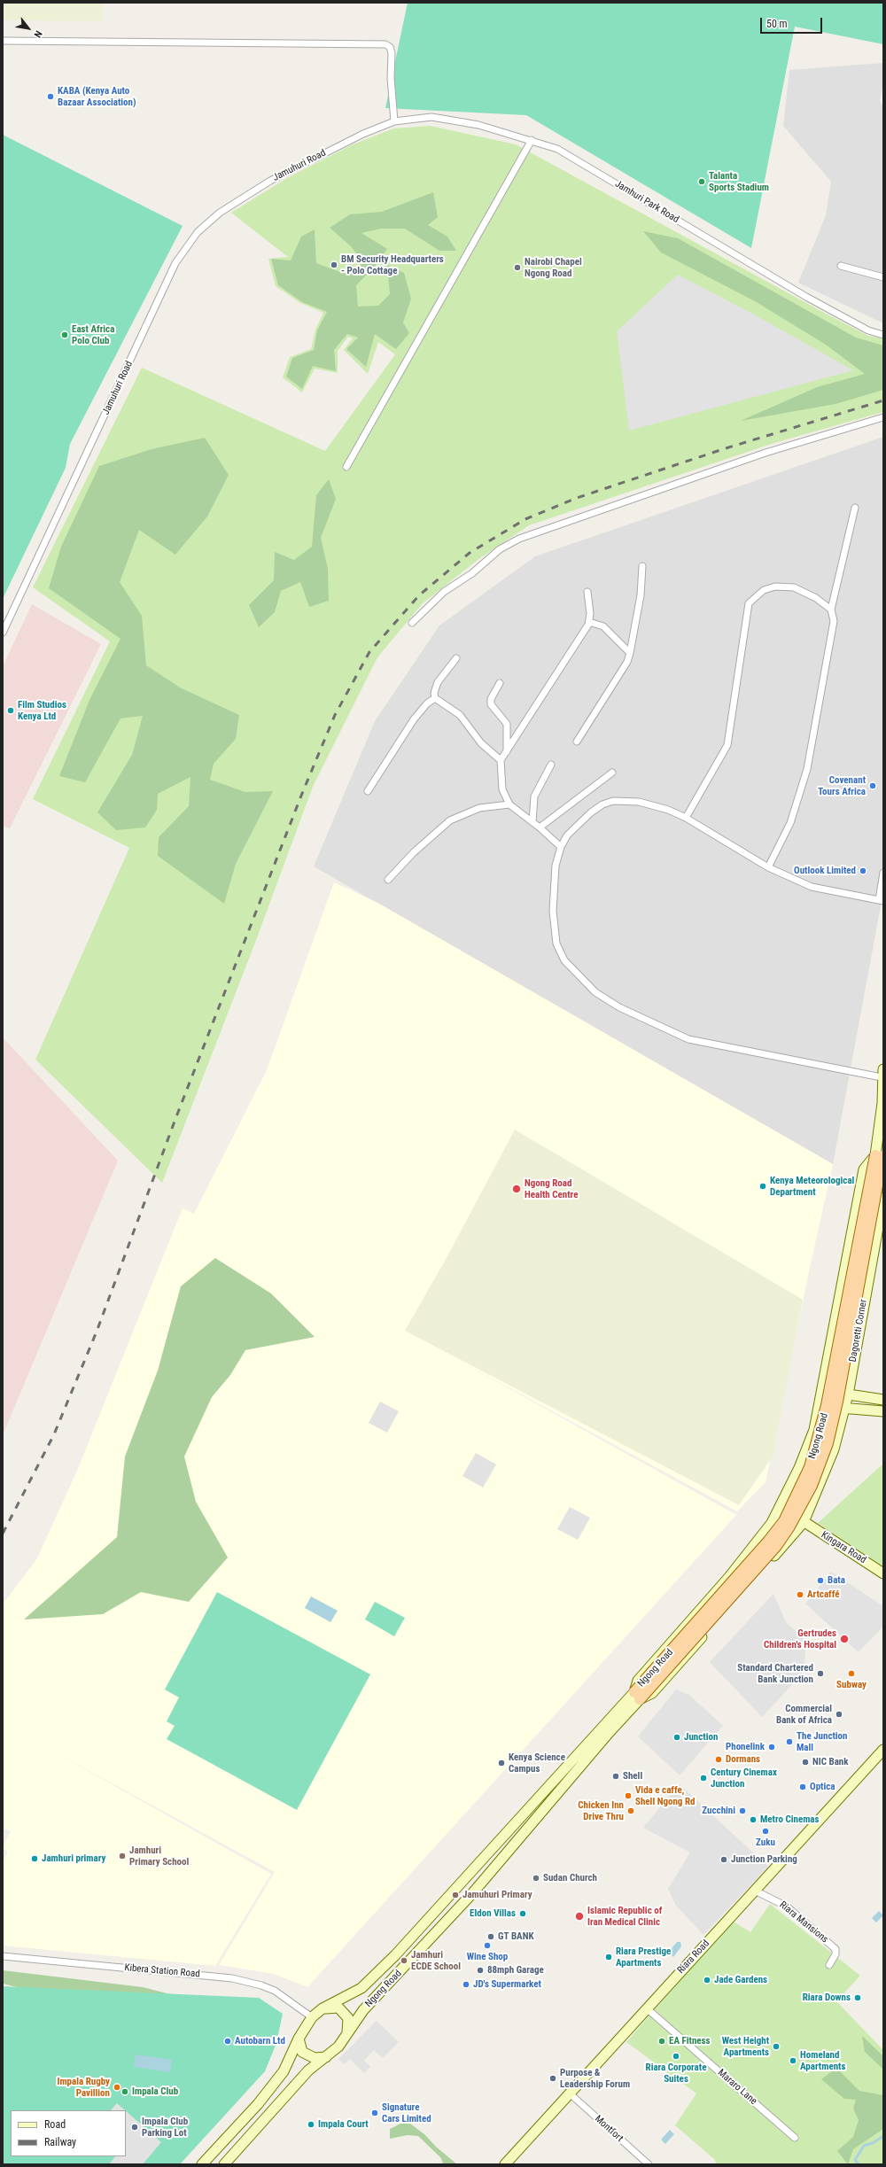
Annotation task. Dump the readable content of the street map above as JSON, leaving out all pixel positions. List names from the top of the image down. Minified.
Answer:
{"streets":{"main road":["Dagoretti Corner","Ngong Road","Kingara Road","Riara Road"],"street":["Jamuhuri Road","Jamhuri Park Road","Riara Mansions","Kibera Station Road","Mararo Lane","Montfort"]},"crossings":[["Jamuhuri Road","Jamhuri Park Road"],["Dagoretti Corner","Ngong Road"],["Ngong Road","Kingara Road"],["Ngong Road","Kibera Station Road"],["Riara Mansions","Riara Road"],["Riara Road","Mararo Lane"],["Riara Road","Montfort"]],"places":["KABA (Kenya Auto Bazaar Association)","Talanta Sports Stadium","BM Security Headquarters - Polo Cottage","Nairobi Chapel Ngong Road","East Africa Polo Club","Film Studios Kenya Ltd","Covenant Tours Africa","Outlook Limited","Kenya Meteorological Department","Ngong Road Health Centre","Bata","Artcaffé","Gertrudes Children's Hospital","Standard Chartered Bank Junction","Subway","Commercial Bank of Africa","Junction","The Junction Mall","Phonelink","Dormans","NIC Bank","Kenya Science Campus","Shell","Century Cinemax Junction","Optica","Vida e caffe, Shell Ngong Rd","Chicken Inn Drive Thru","Zucchini","Metro Cinemas","Zuku","Jamhuri Primary School","Jamhuri primary","Junction Parking","Sudan Church","Jamuhuri Primary","Eldon Villas","Islamic Republic of Iran Medical Clinic","GT BANK","Wine Shop","Riara Prestige Apartments","Jamhuri ECDE School","88mph Garage","Jade Gardens","JD's Supermarket","Riara Downs","Autobarn Ltd","EA Fitness","West Height Apartments","Riara Corporate Suites","Homeland Apartments","Purpose & Leadership Forum","Impala Rugby Pavillion","Impala Club","Signature Cars Limited","Impala Court","Impala Club Parking Lot"],"legend":["Road","Railway"],"scale_bar":"50 m","north":"bottom right"}
